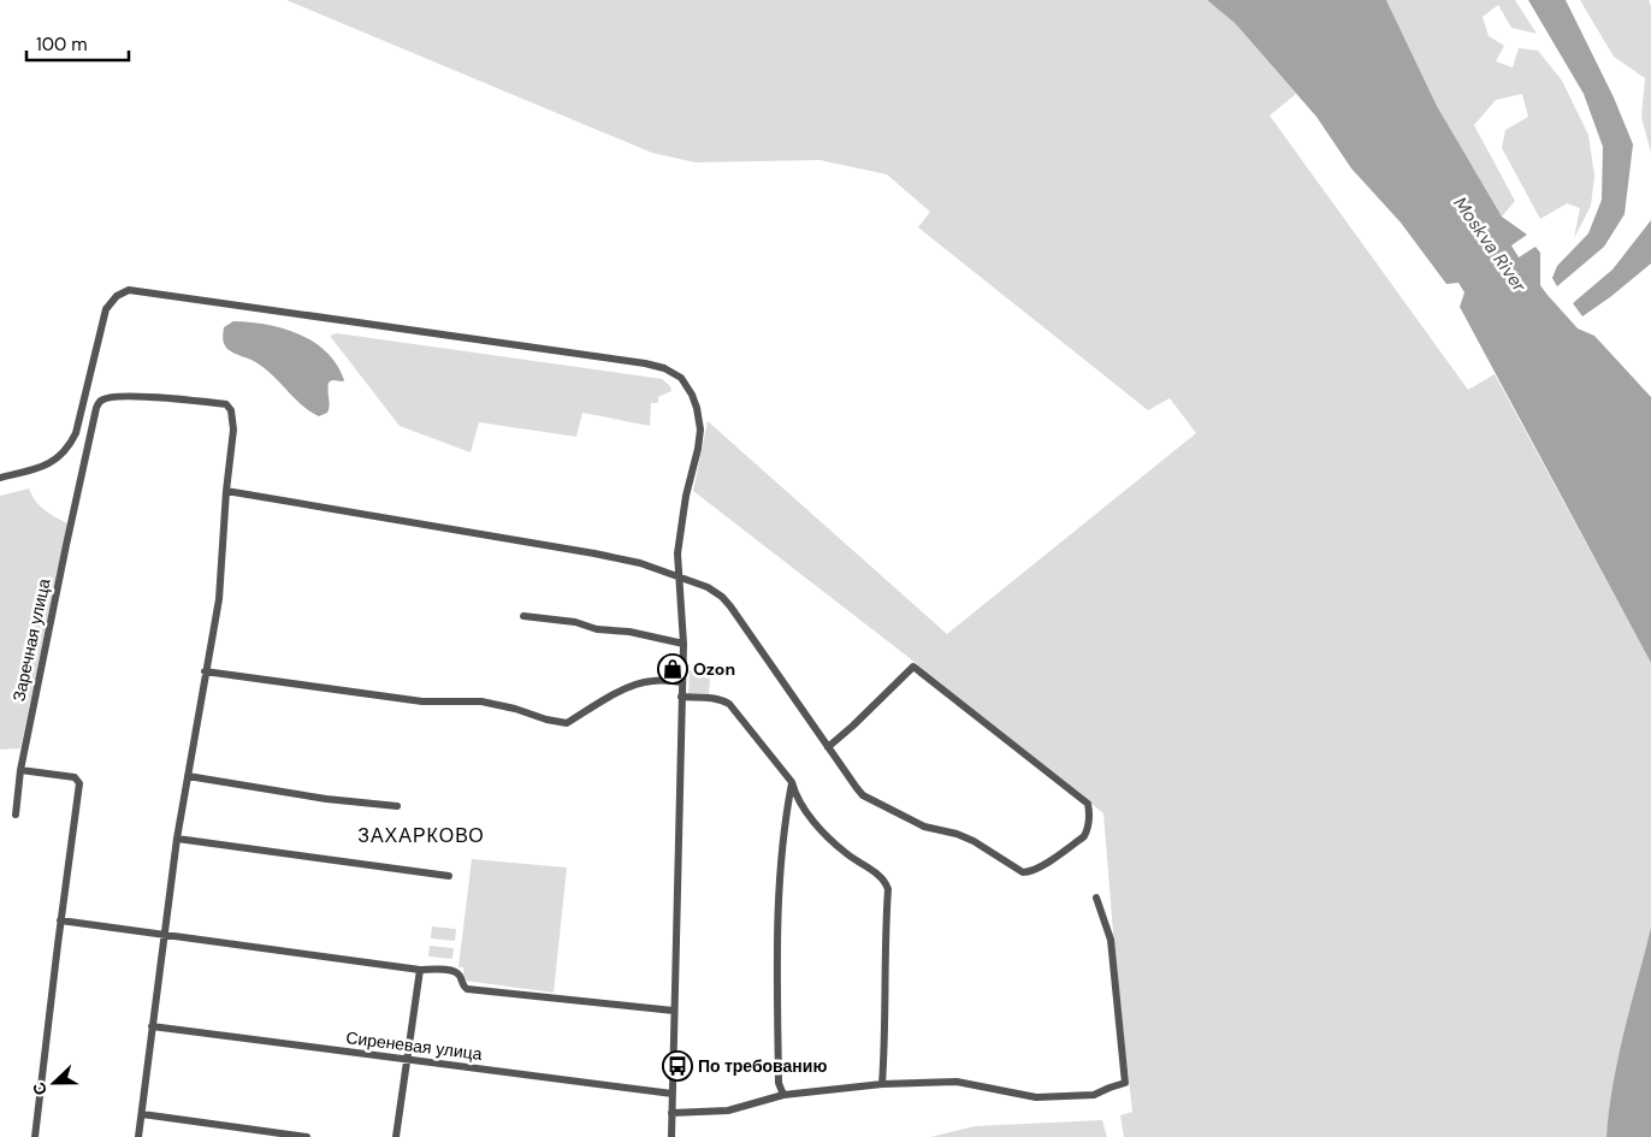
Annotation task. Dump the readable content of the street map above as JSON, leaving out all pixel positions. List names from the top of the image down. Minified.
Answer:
{"streets":{"street":["Заречная улица","Сиреневая улица"]},"districts":["ЗАХАРКОВО"],"water":["Moskva River"],"places":{"shop":["Ozon"],"bus stop":["По требованию"]},"scale_bar":"100 m","north":"left"}
